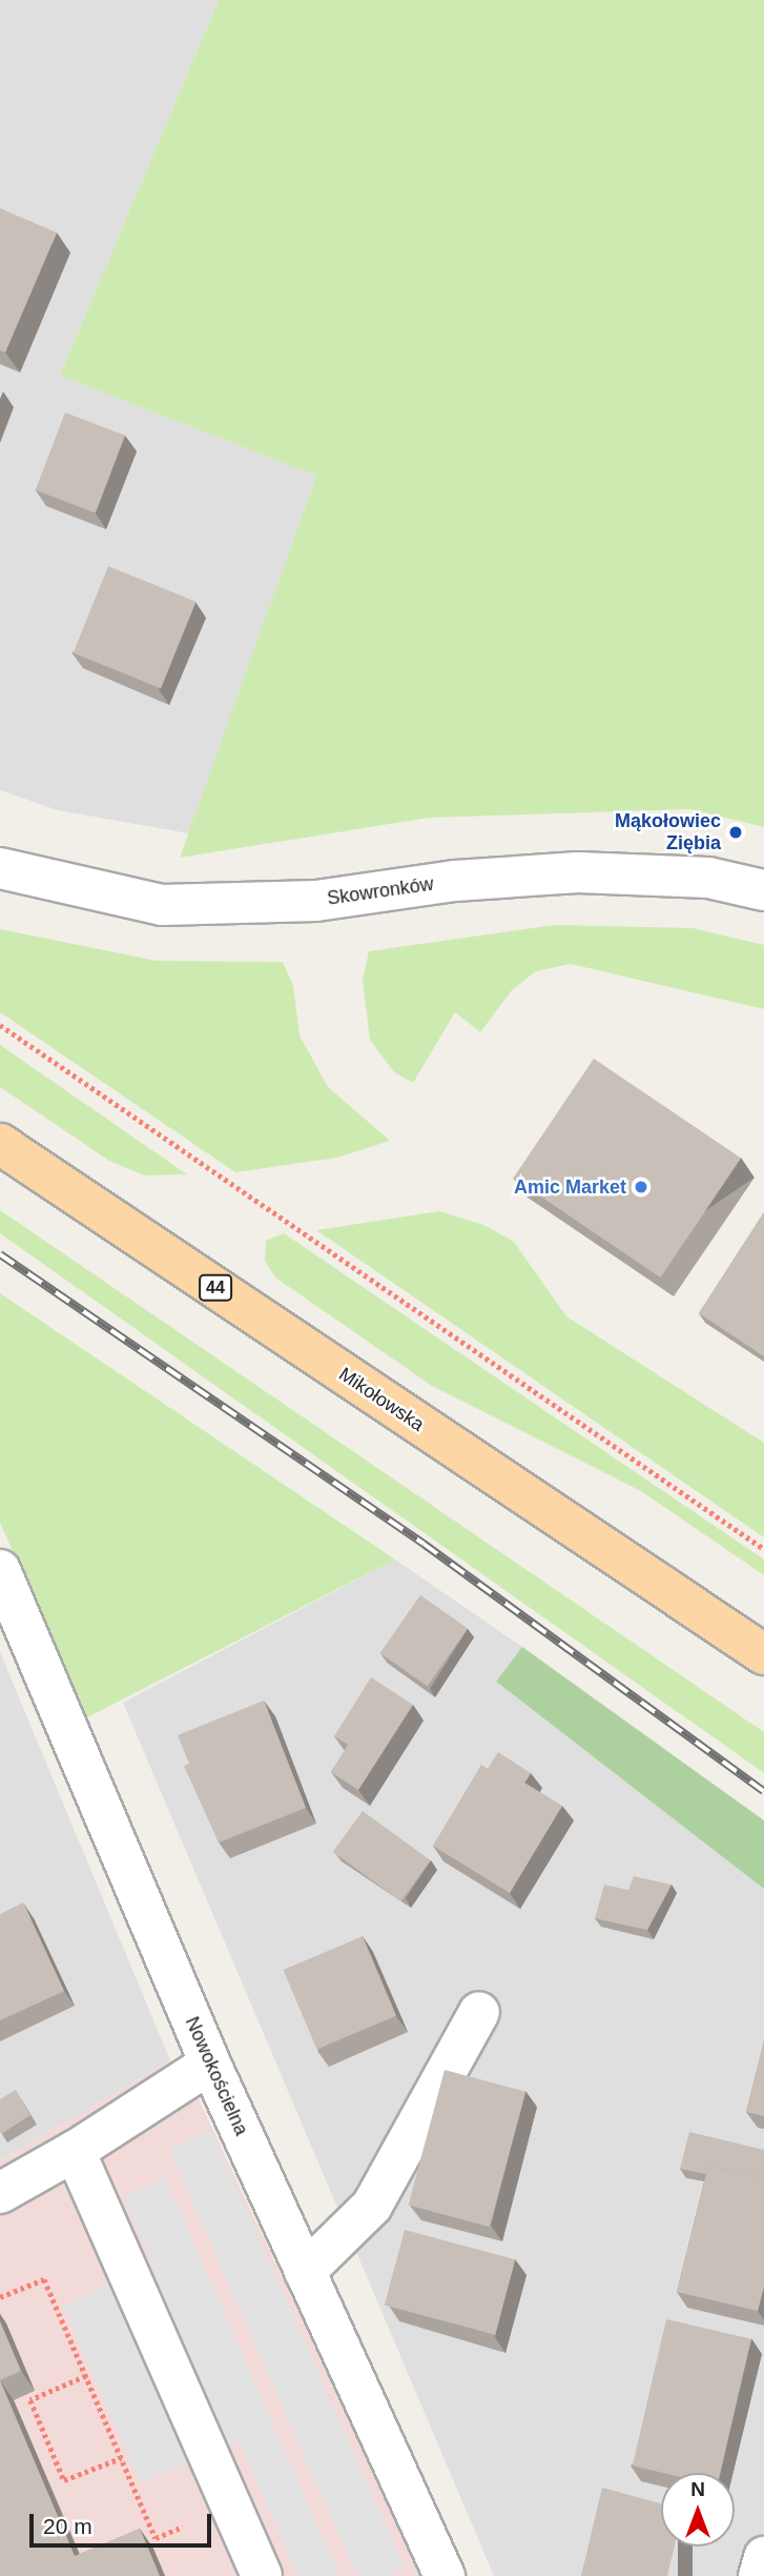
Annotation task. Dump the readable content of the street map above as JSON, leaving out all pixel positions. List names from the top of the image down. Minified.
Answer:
{"streets":{"main road":["44","Mikołowska"],"street":["Skowronków","Nowokościelna"]},"places":["Mąkołowiec Ziębia","Amic Market"],"scale_bar":"20 m","north":"top"}
